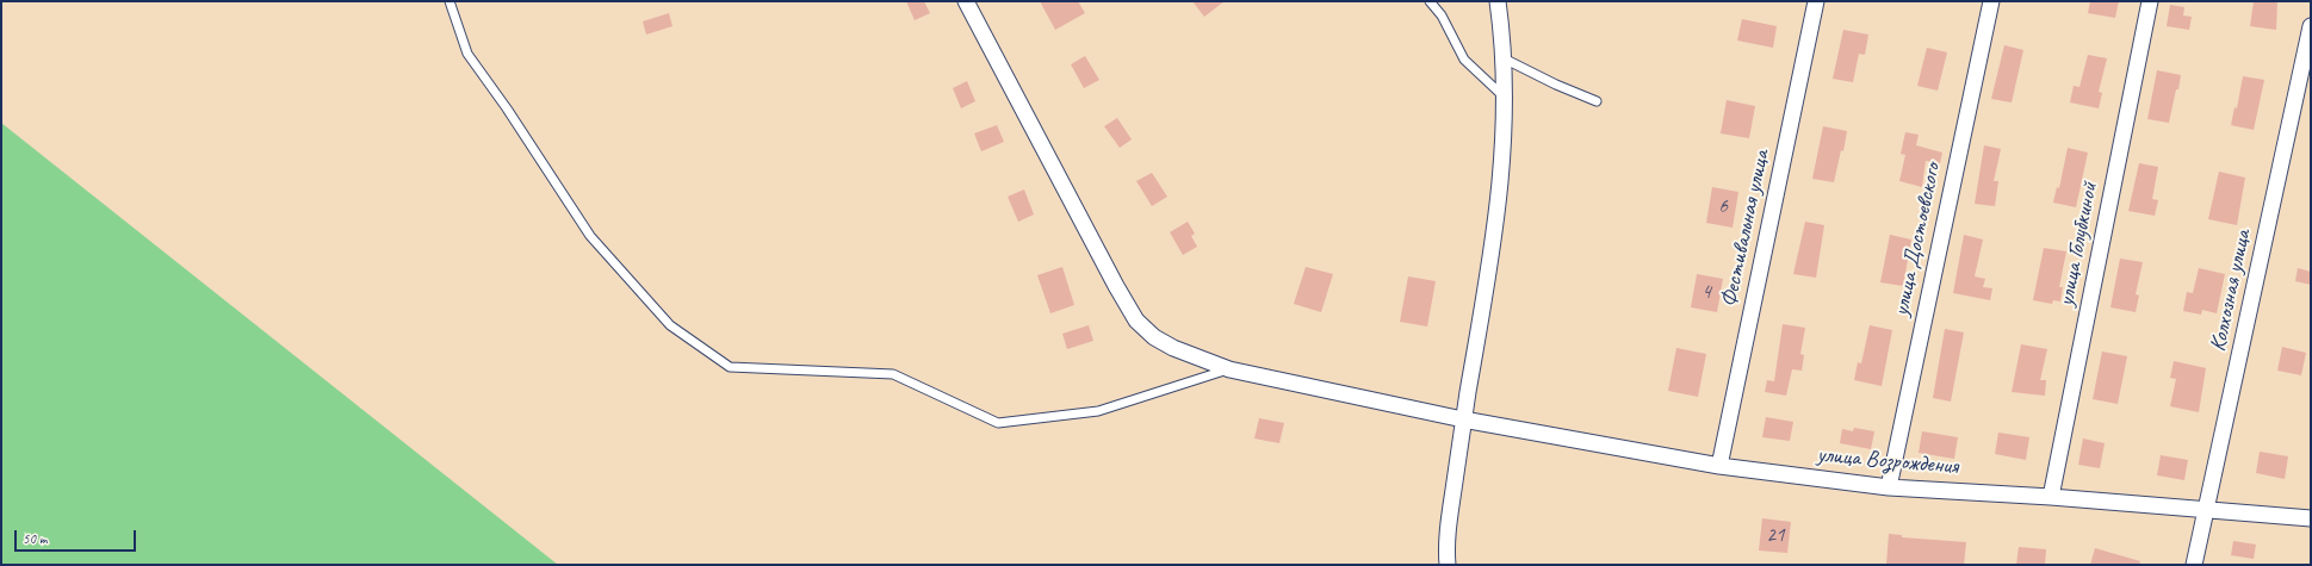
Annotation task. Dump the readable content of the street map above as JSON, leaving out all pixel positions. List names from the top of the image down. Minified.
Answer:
{"streets":{"street":["Фестивальная улица","улица Достоевского","улица Голубкиной","Колхозная улица","улица Возрождения"]},"crossings":[["Фестивальная улица","улица Возрождения"],["улица Достоевского","улица Возрождения"],["улица Голубкиной","улица Возрождения"],["Колхозная улица","улица Возрождения"]],"house_numbers":["6","4","21"],"scale_bar":"50 m"}
